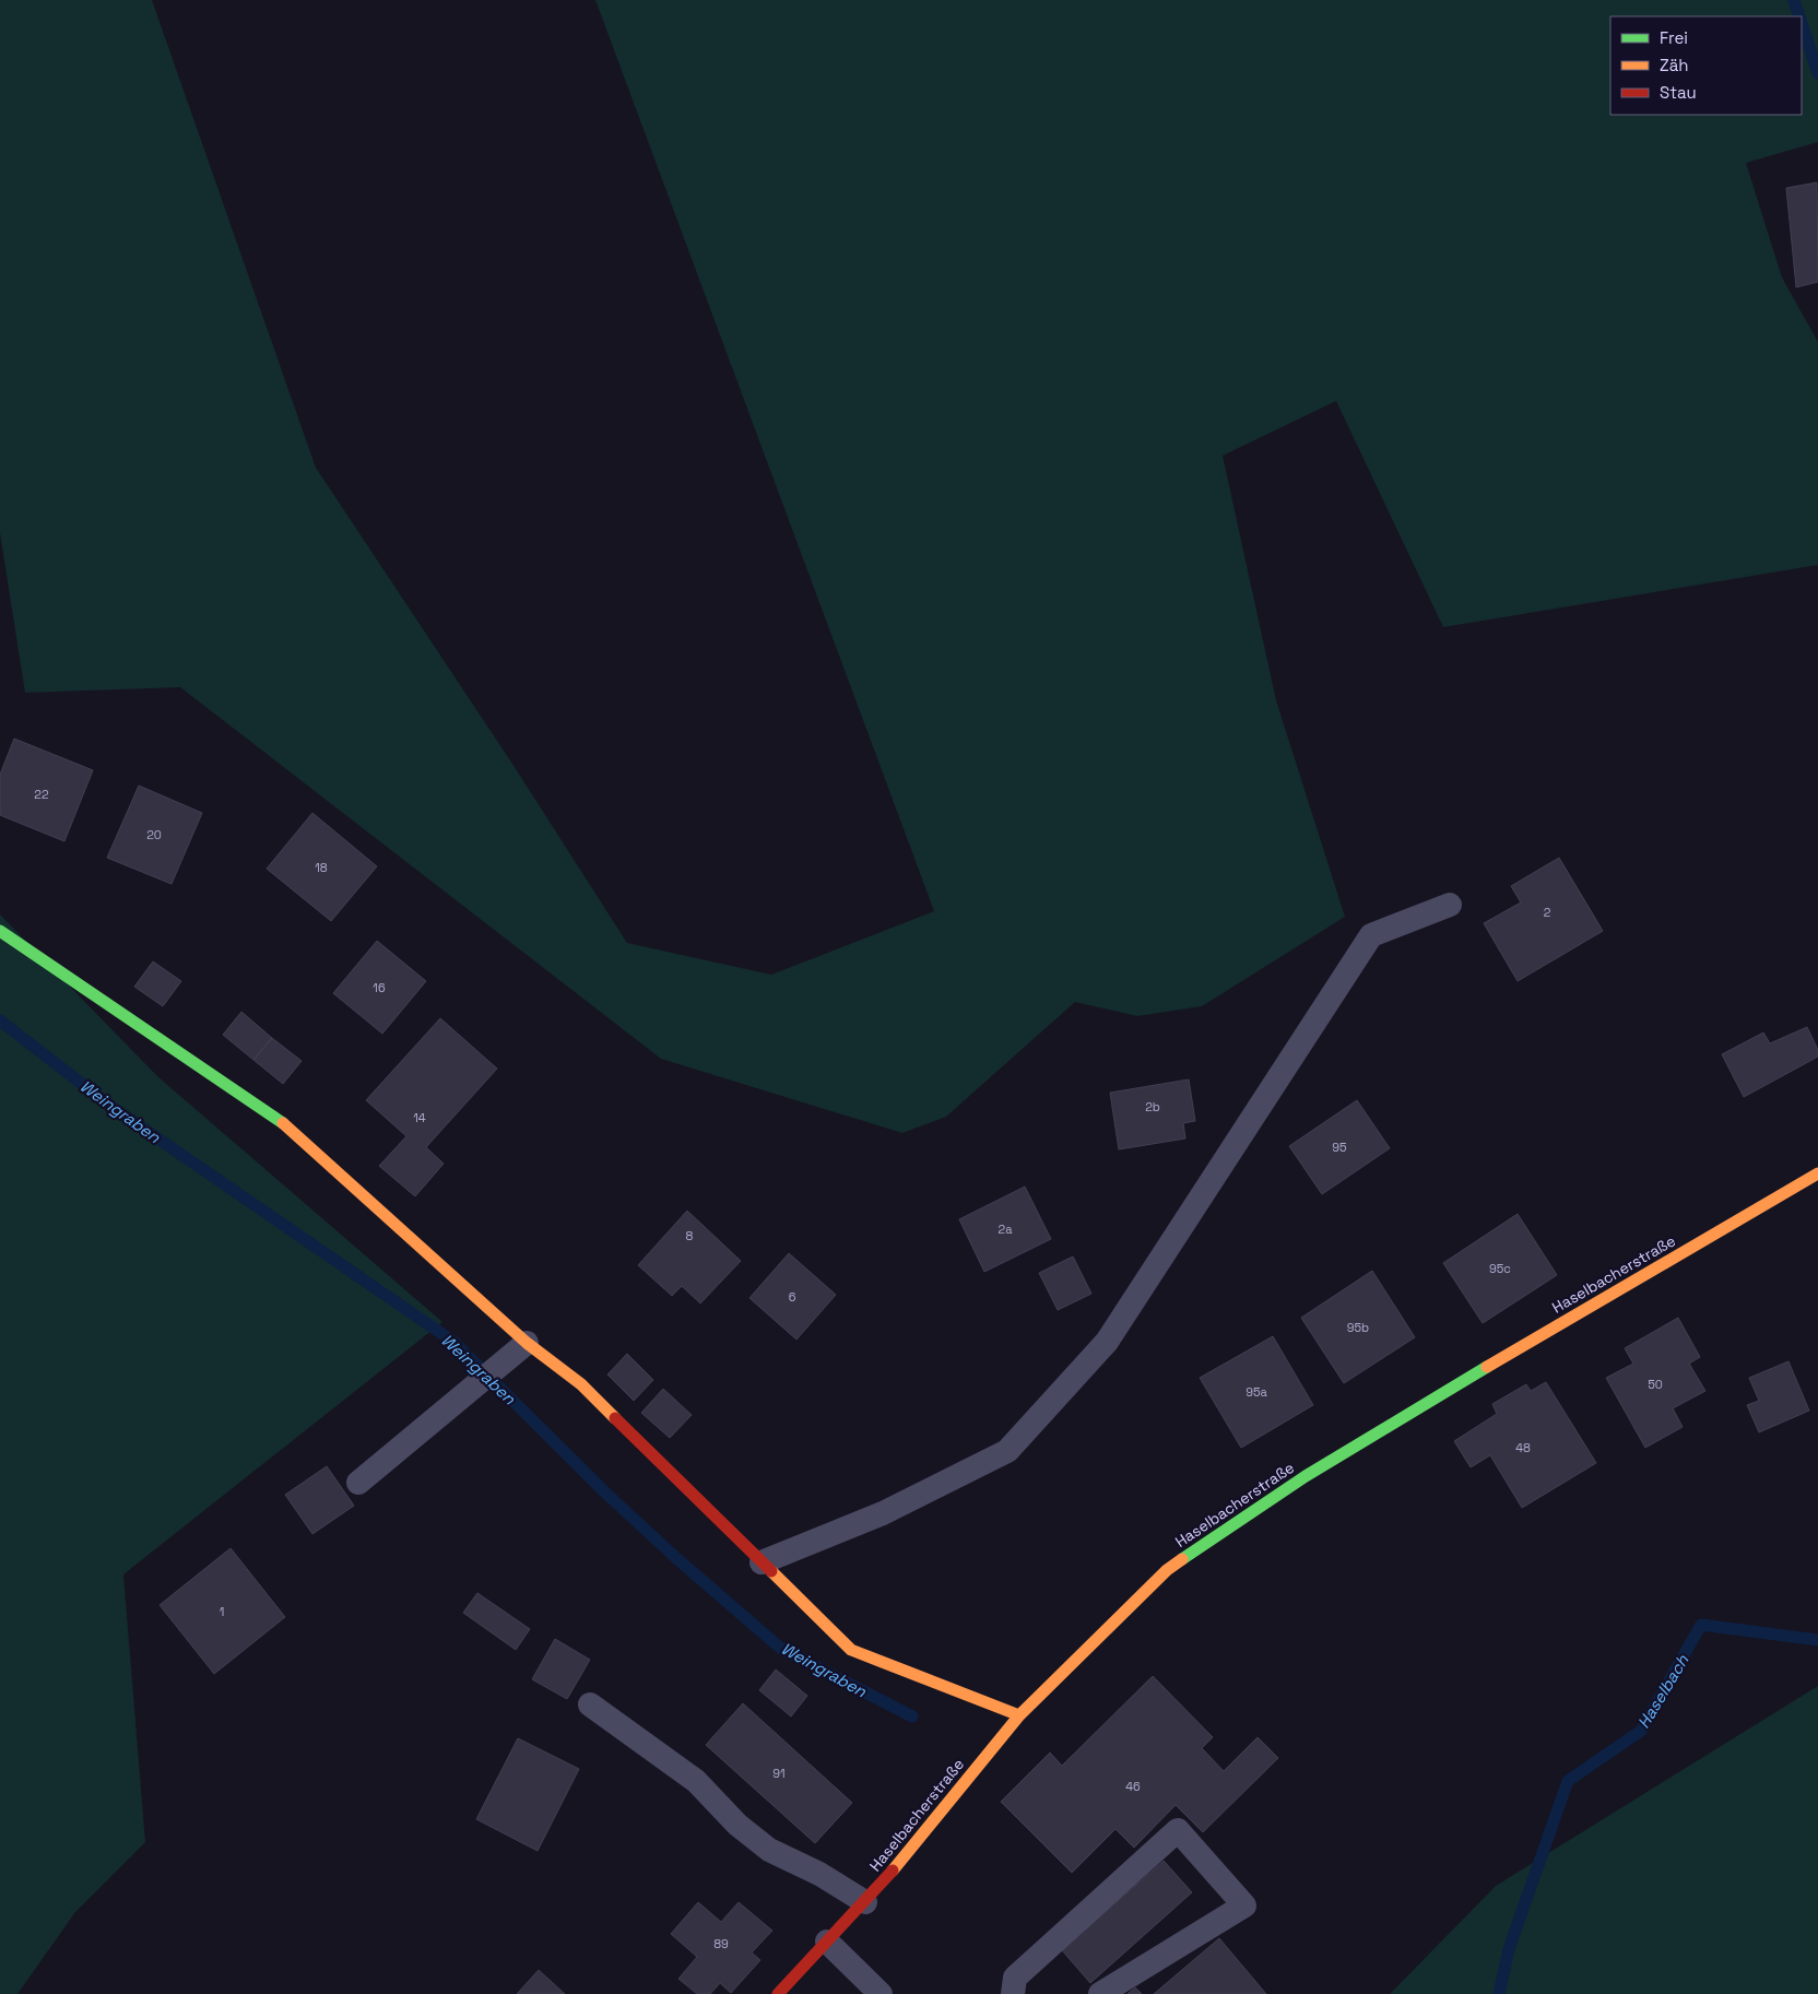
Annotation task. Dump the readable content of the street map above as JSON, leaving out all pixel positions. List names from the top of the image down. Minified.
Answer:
{"streets":{"street":["Haselbacherstraße"]},"water":["Weingraben","Haselbach"],"house_numbers":["22","20","18","2","16","2b","14","95","2a","8","95c","6","95b","50","95a","48","1","91","46","89"],"legend":["Frei","Zäh","Stau"]}
